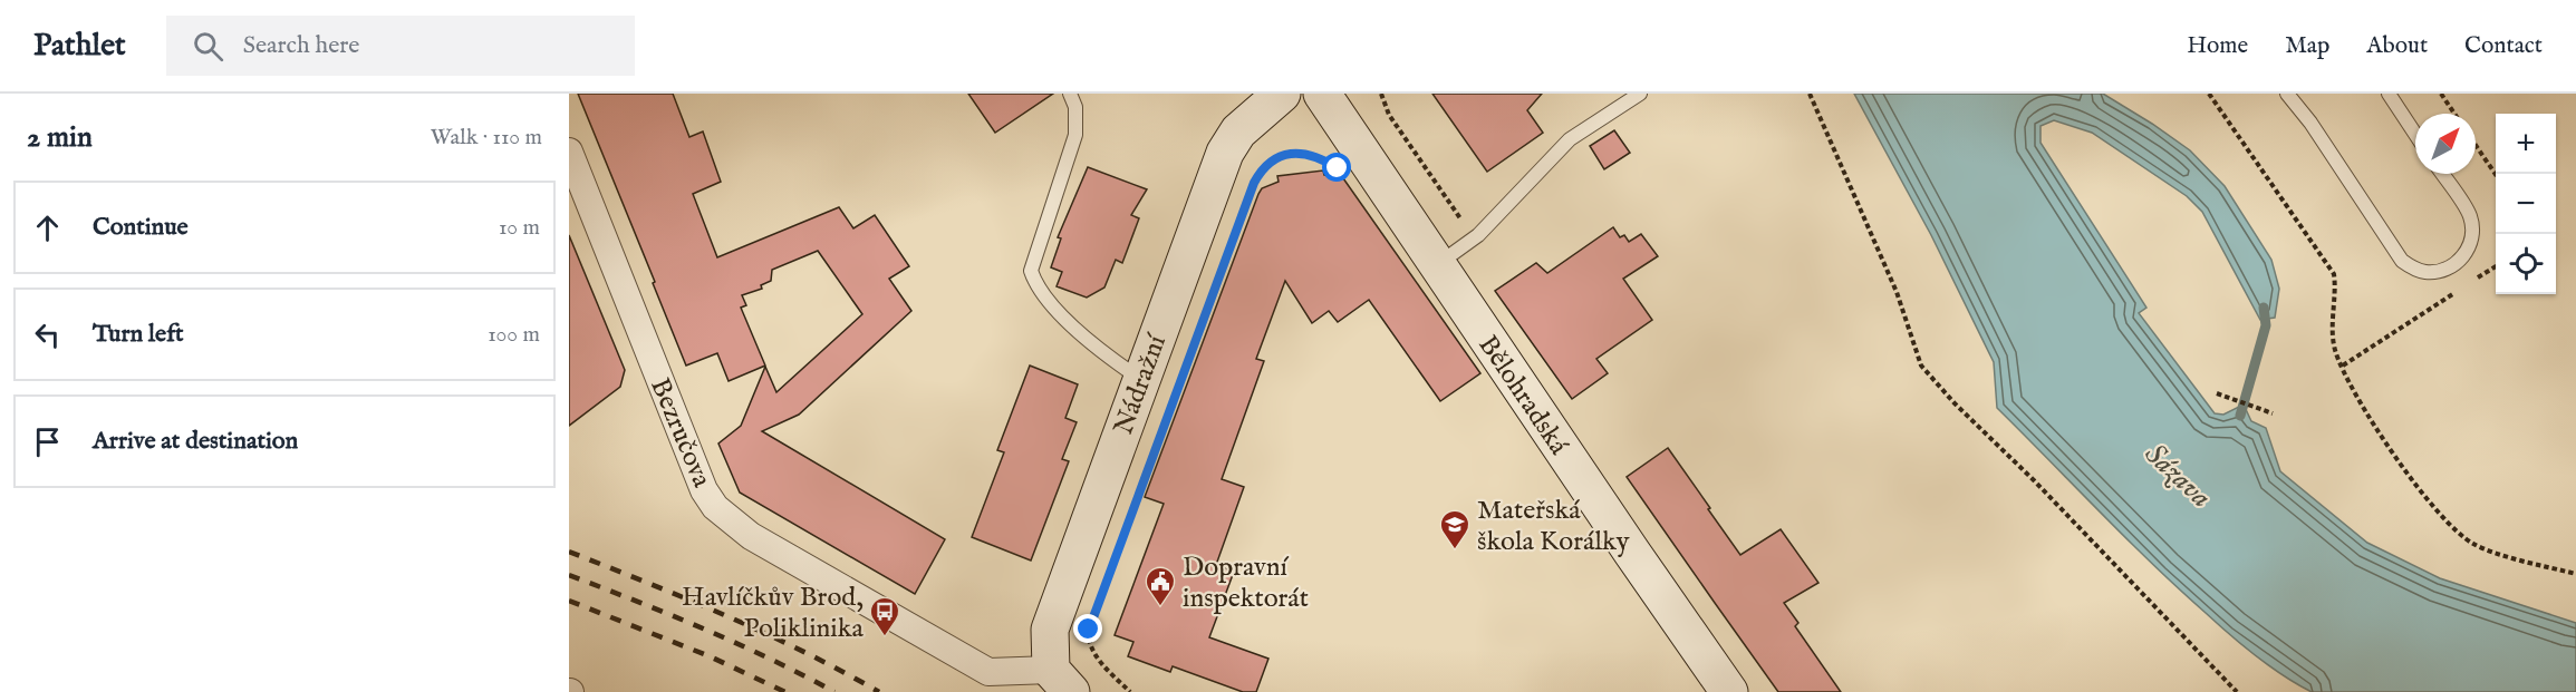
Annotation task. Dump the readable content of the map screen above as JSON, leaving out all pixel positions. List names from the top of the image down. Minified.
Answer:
{"streets":{"street":["Nádražní","Bělohradská","Bezručova"]},"crossings":[["Nádražní","Bezručova"]],"water":["Sázava"],"places":{"school or university":["Mateřská škola Korálky"],"public building":["Dopravní inspektorát"],"bus stop":["Havlíčkův Brod, Poliklinika"]},"north":"top right","page":{"header":"Pathlet","search":"Search here","nav":["Home","Map","About","Contact"],"heading":["2 min","Walk · 110 m"],"map_buttons":["+","−"],"list":[["Continue","10 m"],["Turn left","100 m"],"Arrive at destination"]}}
